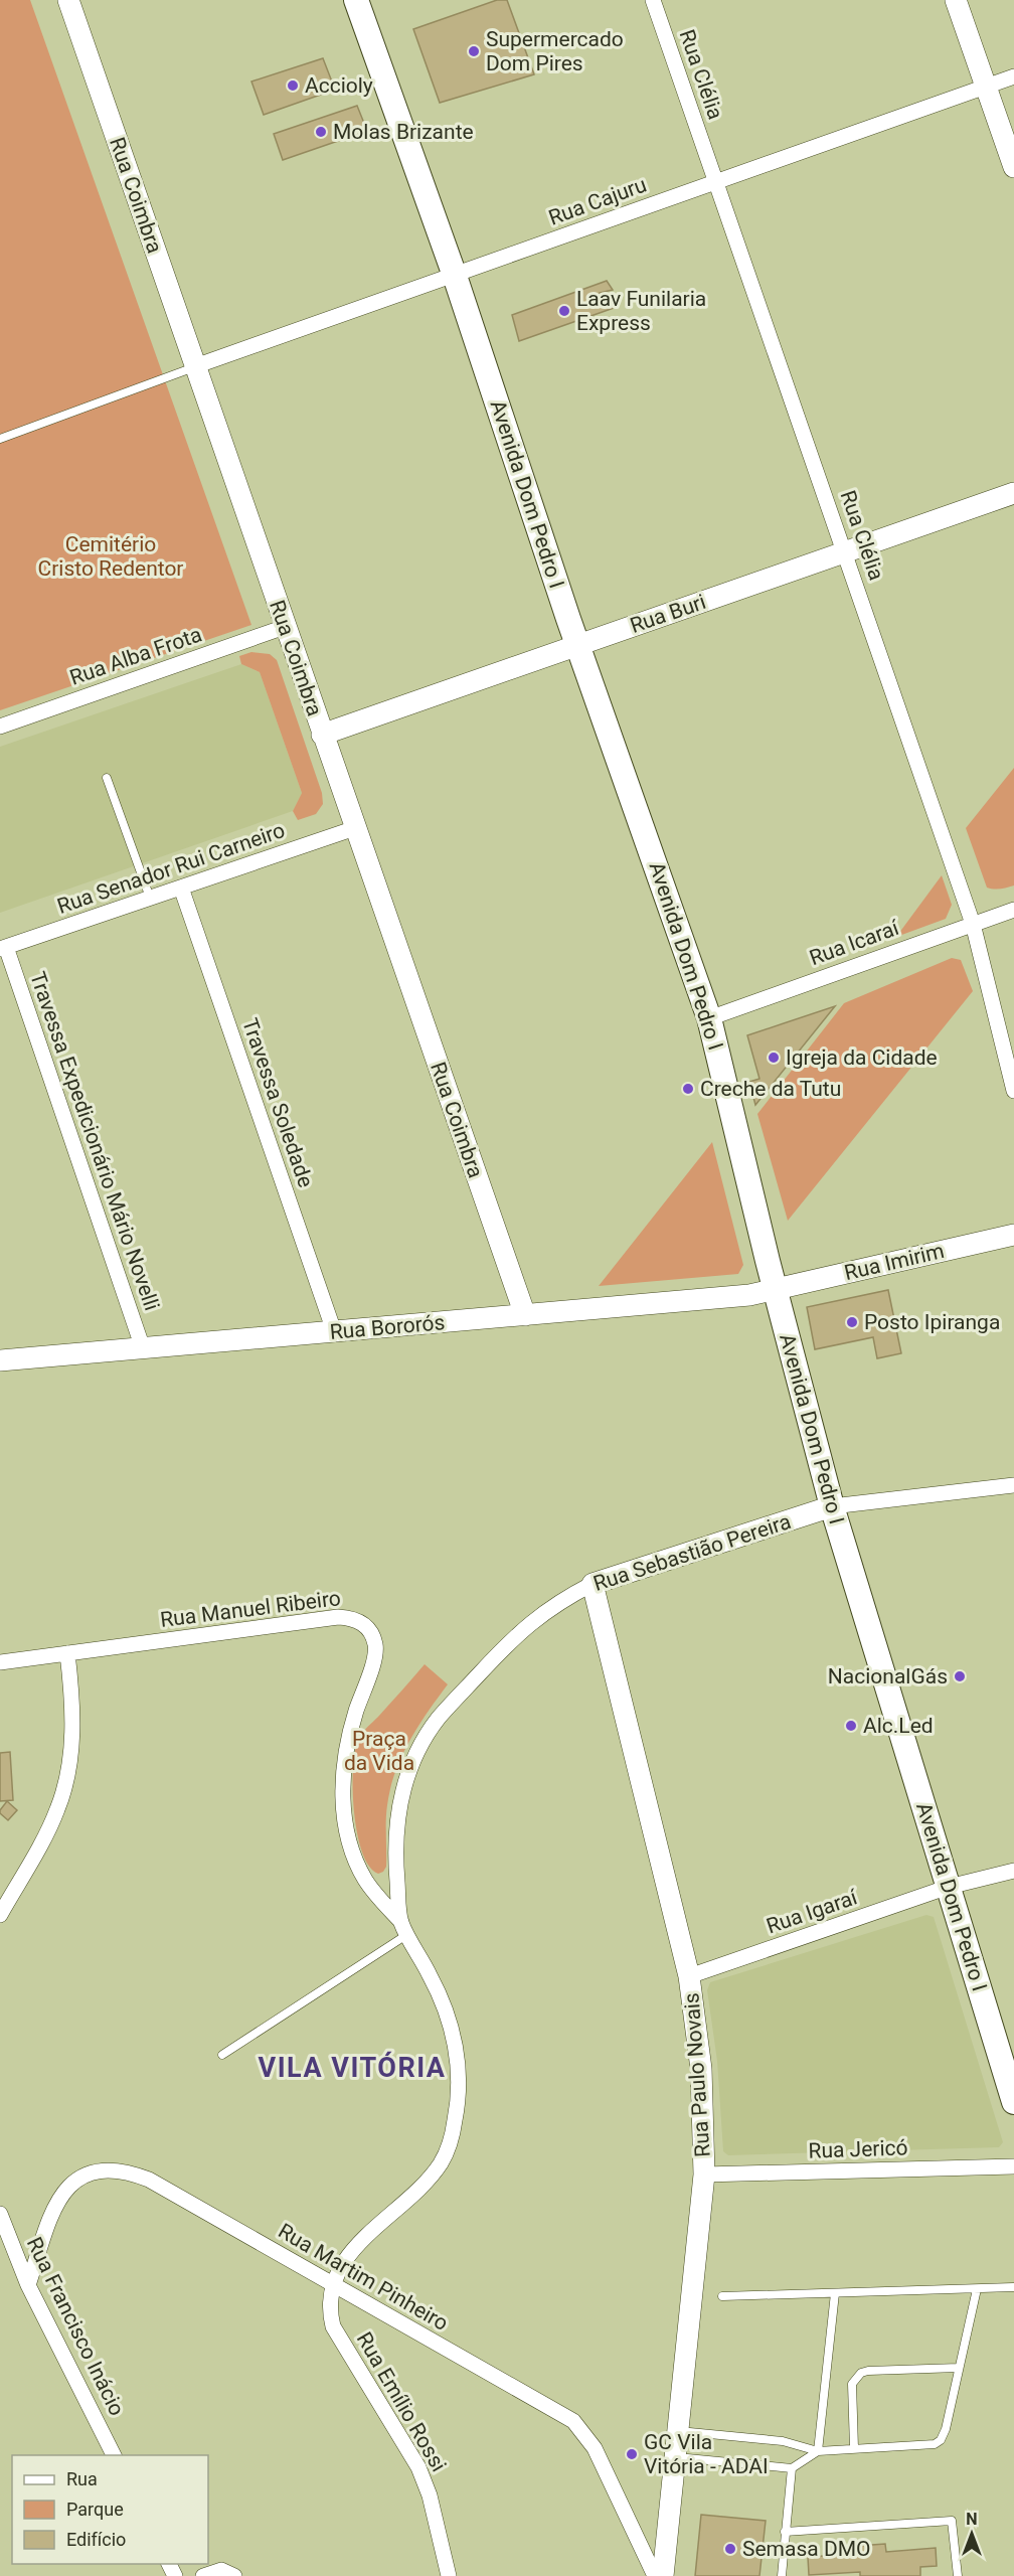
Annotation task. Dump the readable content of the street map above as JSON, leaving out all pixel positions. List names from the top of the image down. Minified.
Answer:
{"streets":{"main road":["Avenida Dom Pedro I"],"street":["Rua Clélia","Rua Coimbra","Rua Cajuru","Rua Buri","Rua Alba Frota","Rua Senador Rui Carneiro","Rua Icaraí","Travessa Soledade","Travessa Expedicionário Mário Novelli","Rua Imirim","Rua Bororós","Rua Sebastião Pereira","Rua Manuel Ribeiro","Rua Igaraí","Rua Paulo Novais","Rua Jericó","Rua Martim Pinheiro","Rua Francisco Inácio","Rua Emílio Rossi"]},"crossings":[["Rua Clélia","Rua Cajuru"],["Rua Clélia","Rua Buri"],["Rua Clélia","Rua Icaraí"],["Rua Coimbra","Rua Cajuru"],["Rua Coimbra","Rua Buri"],["Rua Coimbra","Rua Alba Frota"],["Rua Coimbra","Rua Senador Rui Carneiro"],["Rua Coimbra","Rua Bororós"],["Rua Cajuru","Avenida Dom Pedro I"],["Avenida Dom Pedro I","Rua Buri"],["Avenida Dom Pedro I","Rua Icaraí"],["Avenida Dom Pedro I","Rua Imirim"],["Avenida Dom Pedro I","Rua Bororós"],["Avenida Dom Pedro I","Rua Sebastião Pereira"],["Avenida Dom Pedro I","Rua Igaraí"],["Rua Senador Rui Carneiro","Travessa Soledade"],["Rua Senador Rui Carneiro","Travessa Expedicionário Mário Novelli"],["Travessa Soledade","Rua Bororós"],["Travessa Expedicionário Mário Novelli","Rua Bororós"],["Rua Imirim","Rua Bororós"],["Rua Sebastião Pereira","Rua Manuel Ribeiro"],["Rua Sebastião Pereira","Rua Paulo Novais"],["Rua Sebastião Pereira","Rua Martim Pinheiro"],["Rua Sebastião Pereira","Rua Emílio Rossi"],["Rua Igaraí","Rua Paulo Novais"],["Rua Paulo Novais","Rua Jericó"],["Rua Martim Pinheiro","Rua Francisco Inácio"],["Rua Martim Pinheiro","Rua Emílio Rossi"]],"districts":["VILA VITÓRIA"],"parks":["Cemitério Cristo Redentor","Praça da Vida"],"places":["Supermercado Dom Pires","Accioly","Molas Brizante","Laav Funilaria Express","Igreja da Cidade","Creche da Tutu","Posto Ipiranga","NacionalGás","Alc.Led","GC Vila Vitória - ADAI","Semasa DMO"],"legend":["Rua","Parque","Edifício"],"north":"top"}
